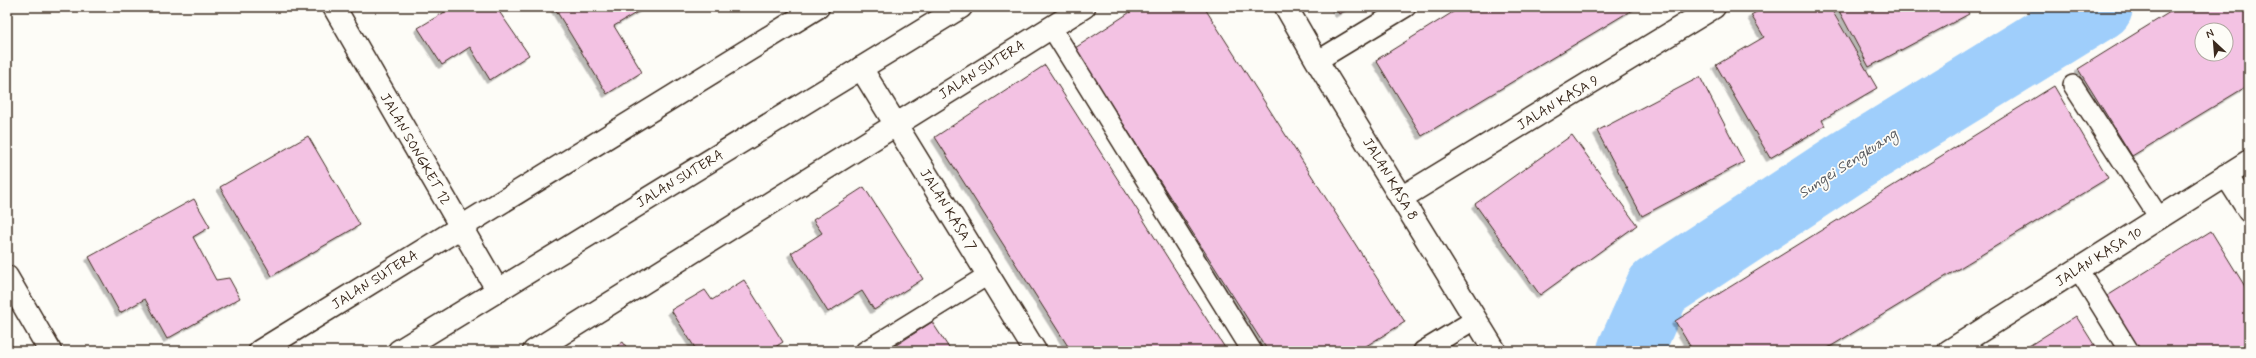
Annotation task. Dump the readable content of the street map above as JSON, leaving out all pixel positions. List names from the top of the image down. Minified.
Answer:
{"streets":{"street":["JALAN SUTERA","JALAN KASA 9","JALAN SONGKET 12","JALAN KASA 8","JALAN KASA 7","JALAN KASA 10"]},"crossings":[["JALAN SUTERA","JALAN SONGKET 12"],["JALAN SUTERA","JALAN KASA 7"],["JALAN KASA 9","JALAN KASA 8"]],"water":["Sungei Sengkuang"],"north":"top left"}
